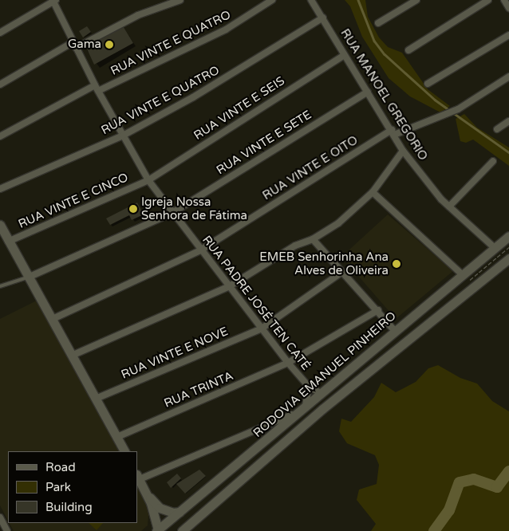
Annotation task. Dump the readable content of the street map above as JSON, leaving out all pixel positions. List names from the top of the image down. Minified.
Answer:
{"streets":{"main road":["RODOVIA EMANUEL PINHEIRO"],"street":["RUA VINTE E QUATRO","RUA MANOEL GREGORIO","RUA VINTE E SEIS","RUA VINTE E SETE","RUA VINTE E OITO","RUA VINTE E CINCO","RUA PADRE JOSÉ TEN CATÉ","RUA VINTE E NOVE","RUA TRINTA"]},"crossings":[["RUA VINTE E QUATRO","RUA MANOEL GREGORIO"],["RUA VINTE E QUATRO","RUA PADRE JOSÉ TEN CATÉ"],["RUA MANOEL GREGORIO","RUA VINTE E SEIS"],["RUA MANOEL GREGORIO","RUA VINTE E SETE"],["RUA MANOEL GREGORIO","RUA VINTE E OITO"],["RUA MANOEL GREGORIO","RODOVIA EMANUEL PINHEIRO"],["RUA VINTE E SEIS","RUA VINTE E CINCO"],["RUA VINTE E SEIS","RUA PADRE JOSÉ TEN CATÉ"],["RUA VINTE E SETE","RUA PADRE JOSÉ TEN CATÉ"],["RUA VINTE E OITO","RUA PADRE JOSÉ TEN CATÉ"],["RUA VINTE E CINCO","RUA PADRE JOSÉ TEN CATÉ"],["RUA PADRE JOSÉ TEN CATÉ","RUA VINTE E NOVE"],["RUA PADRE JOSÉ TEN CATÉ","RUA TRINTA"]],"places":["Gama","Igreja Nossa Senhora de Fátima","EMEB Senhorinha Ana Alves de Oliveira"],"legend":["Road","Park","Building"]}
